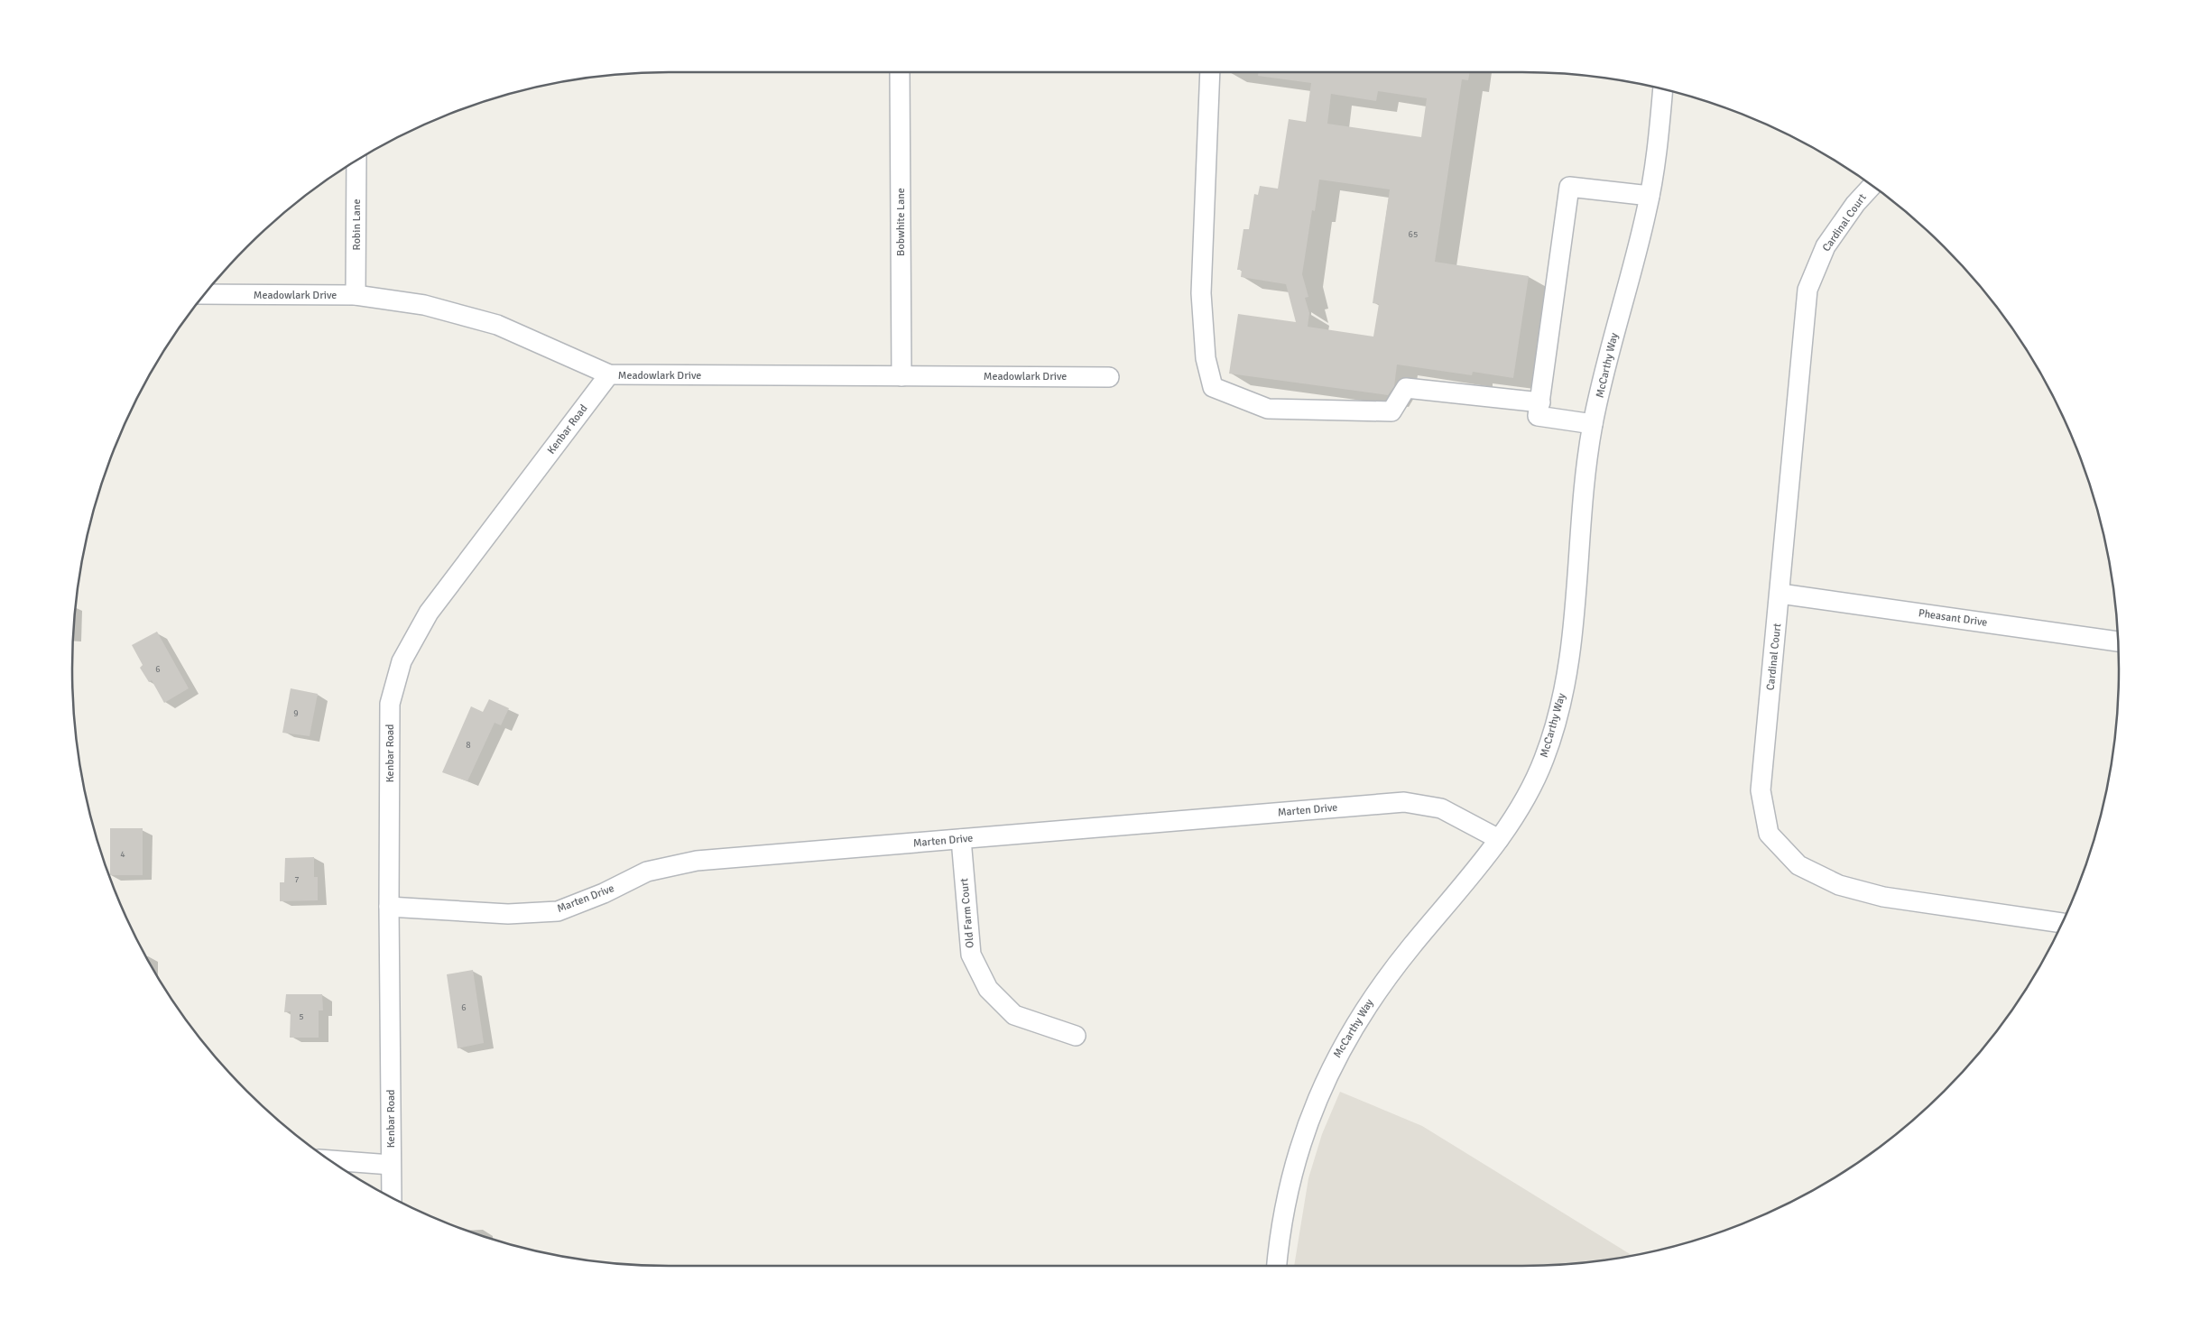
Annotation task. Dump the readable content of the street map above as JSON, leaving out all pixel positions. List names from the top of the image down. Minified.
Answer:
{"streets":{"street":["Bobwhite Lane","Cardinal Court","Robin Lane","Meadowlark Drive","McCarthy Way","Kenbar Road","Pheasant Drive","Marten Drive","Old Farm Court"]},"crossings":[["Bobwhite Lane","Meadowlark Drive"],["Cardinal Court","Pheasant Drive"],["Robin Lane","Meadowlark Drive"],["Meadowlark Drive","Kenbar Road"],["McCarthy Way","Marten Drive"],["Kenbar Road","Marten Drive"],["Marten Drive","Old Farm Court"]],"house_numbers":["65","6","9","8","4","7","6","5"]}
